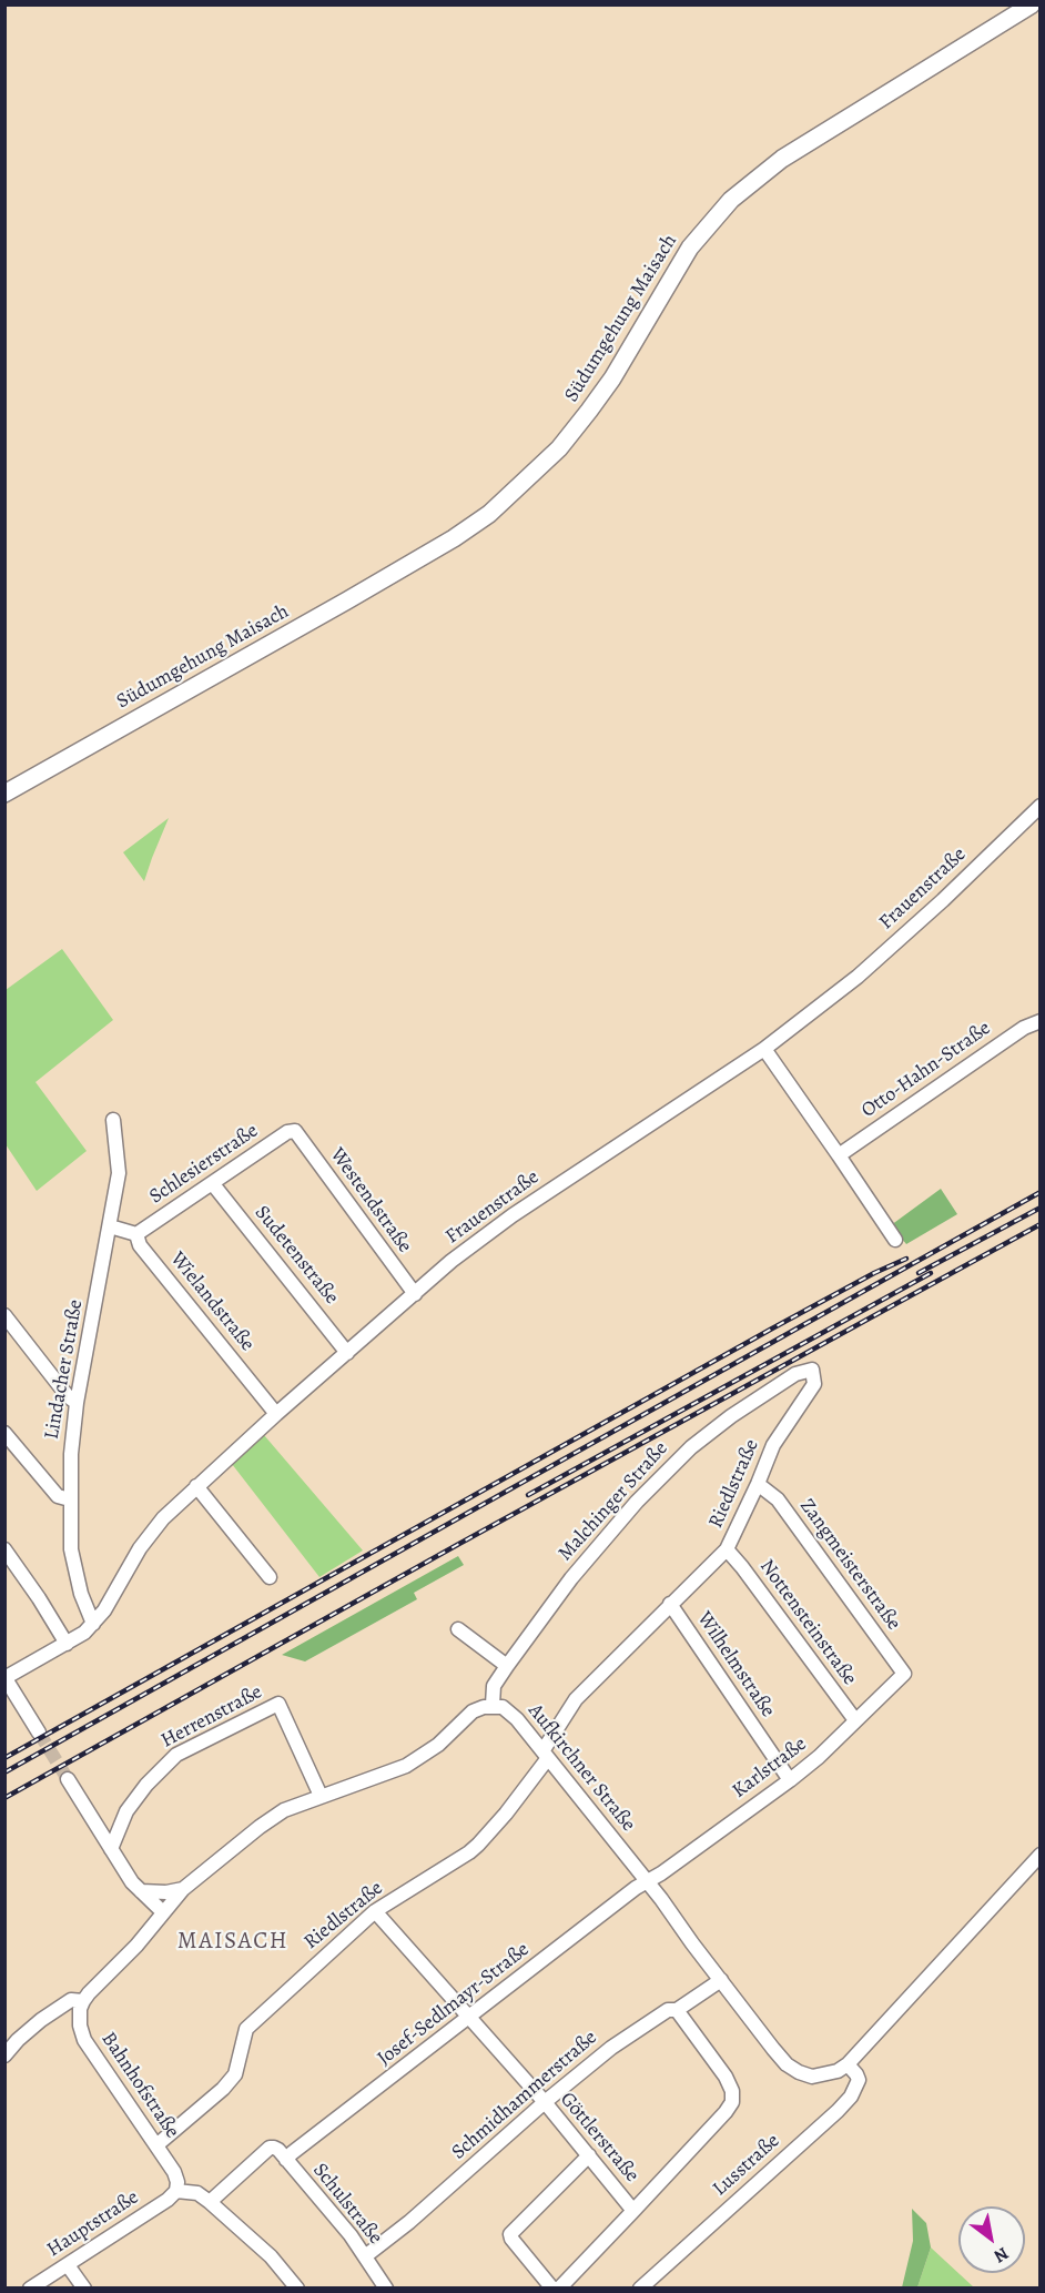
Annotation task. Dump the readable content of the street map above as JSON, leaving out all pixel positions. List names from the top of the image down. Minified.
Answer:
{"streets":{"main road":["Südumgehung Maisach"],"street":["Frauenstraße","Otto-Hahn-Straße","Schlesierstraße","Westendstraße","Sudetenstraße","Wielandstraße","Lindacher Straße","Riedlstraße","Malchinger Straße","Zangmeisterstraße","Nottensteinstraße","Wilhelmstraße","Herrenstraße","Aufkirchner Straße","Karlstraße","Josef-Sedlmayr-Straße","Bahnhofstraße","Schmidhammerstraße","Göttlerstraße","Lusstraße","Schulstraße","Hauptstraße"]},"crossings":[["Frauenstraße","Westendstraße"],["Frauenstraße","Sudetenstraße"],["Frauenstraße","Wielandstraße"],["Frauenstraße","Lindacher Straße"],["Schlesierstraße","Westendstraße"],["Schlesierstraße","Sudetenstraße"],["Schlesierstraße","Wielandstraße"],["Riedlstraße","Malchinger Straße"],["Riedlstraße","Zangmeisterstraße"],["Riedlstraße","Nottensteinstraße"],["Riedlstraße","Wilhelmstraße"],["Riedlstraße","Aufkirchner Straße"],["Riedlstraße","Bahnhofstraße"],["Riedlstraße","Göttlerstraße"],["Malchinger Straße","Aufkirchner Straße"],["Zangmeisterstraße","Karlstraße"],["Nottensteinstraße","Karlstraße"],["Wilhelmstraße","Karlstraße"],["Aufkirchner Straße","Karlstraße"],["Aufkirchner Straße","Josef-Sedlmayr-Straße"],["Aufkirchner Straße","Schmidhammerstraße"],["Aufkirchner Straße","Lusstraße"],["Karlstraße","Josef-Sedlmayr-Straße"],["Josef-Sedlmayr-Straße","Göttlerstraße"],["Josef-Sedlmayr-Straße","Schulstraße"],["Bahnhofstraße","Hauptstraße"],["Schmidhammerstraße","Göttlerstraße"],["Schmidhammerstraße","Schulstraße"]],"districts":["MAISACH"],"north":"bottom right"}
